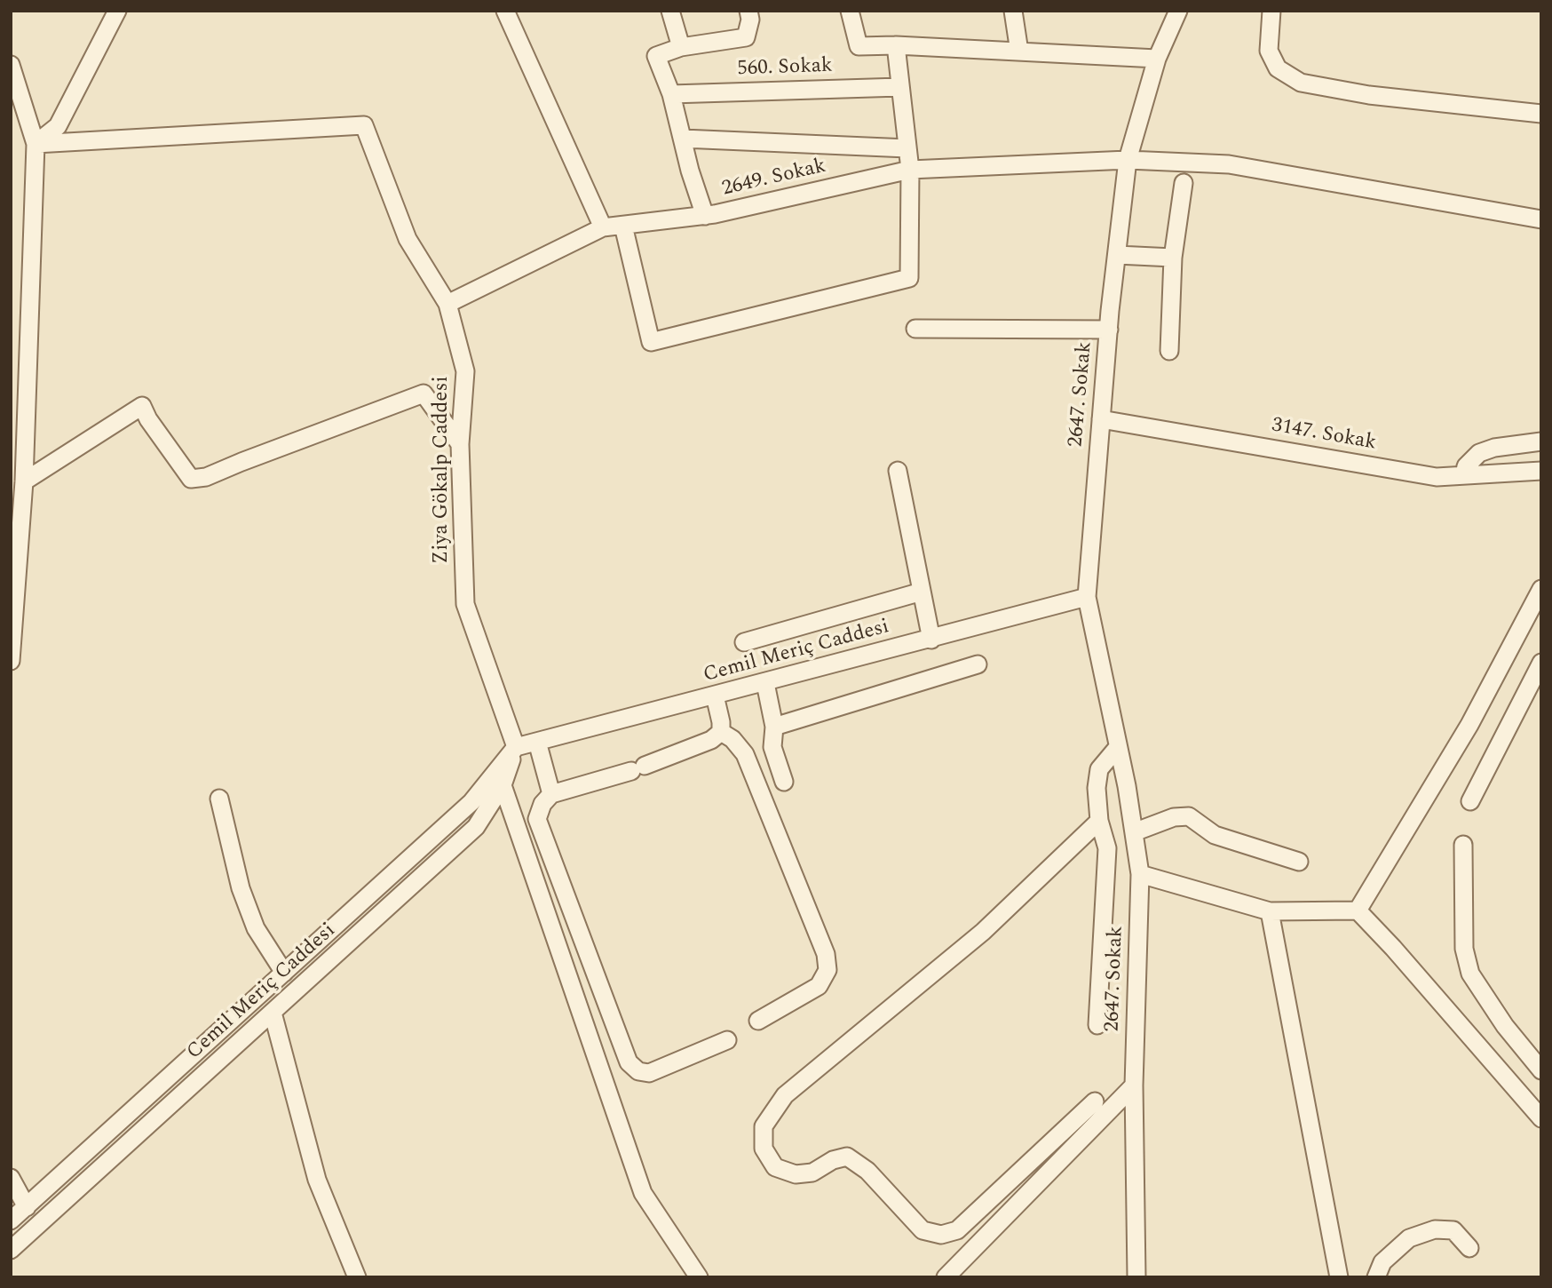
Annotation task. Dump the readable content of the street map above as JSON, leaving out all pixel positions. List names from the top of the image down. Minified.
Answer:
{"streets":{"street":["560. Sokak","2649. Sokak","2647. Sokak","3147. Sokak","Ziya Gökalp Caddesi","Cemil Meriç Caddesi"]},"crossings":[["2649. Sokak","2647. Sokak"],["2649. Sokak","Ziya Gökalp Caddesi"],["2647. Sokak","3147. Sokak"],["2647. Sokak","Cemil Meriç Caddesi"],["Ziya Gökalp Caddesi","Cemil Meriç Caddesi"]]}
